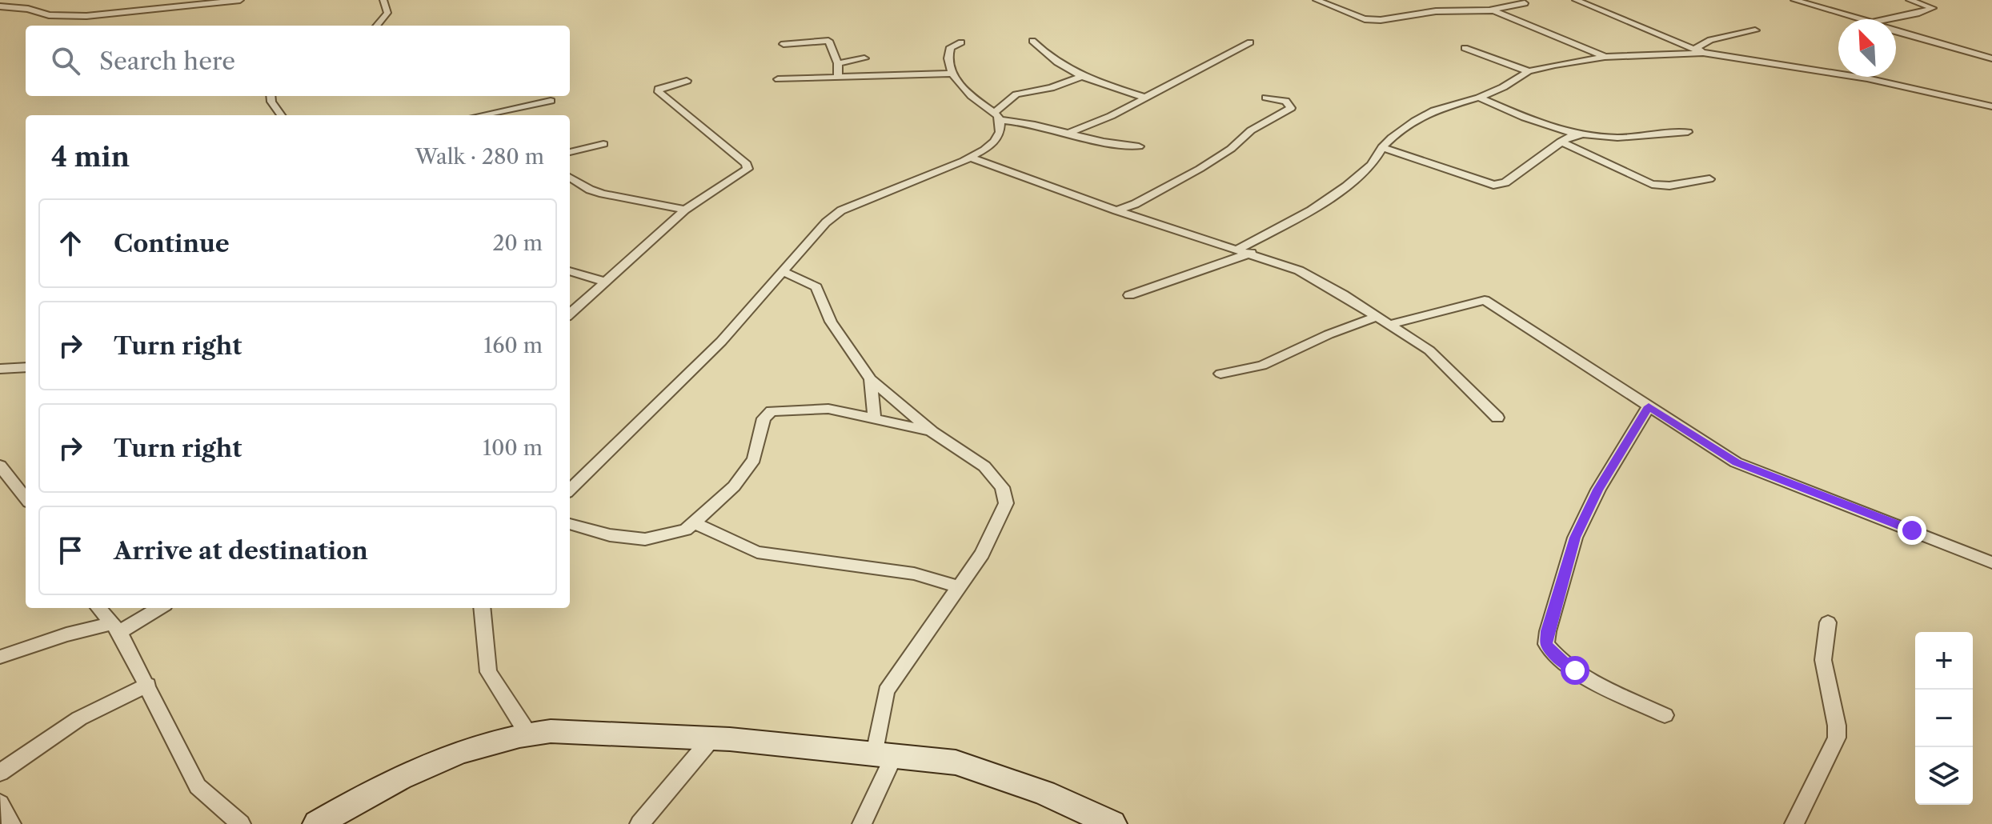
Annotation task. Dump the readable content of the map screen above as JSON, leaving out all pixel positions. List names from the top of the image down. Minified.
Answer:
{"north":"top left","page":{"search":"Search here","heading":["4 min","Walk · 280 m"],"list":[["Continue","20 m"],["Turn right","160 m"],["Turn right","100 m"],"Arrive at destination"],"map_buttons":["+","−"]}}
